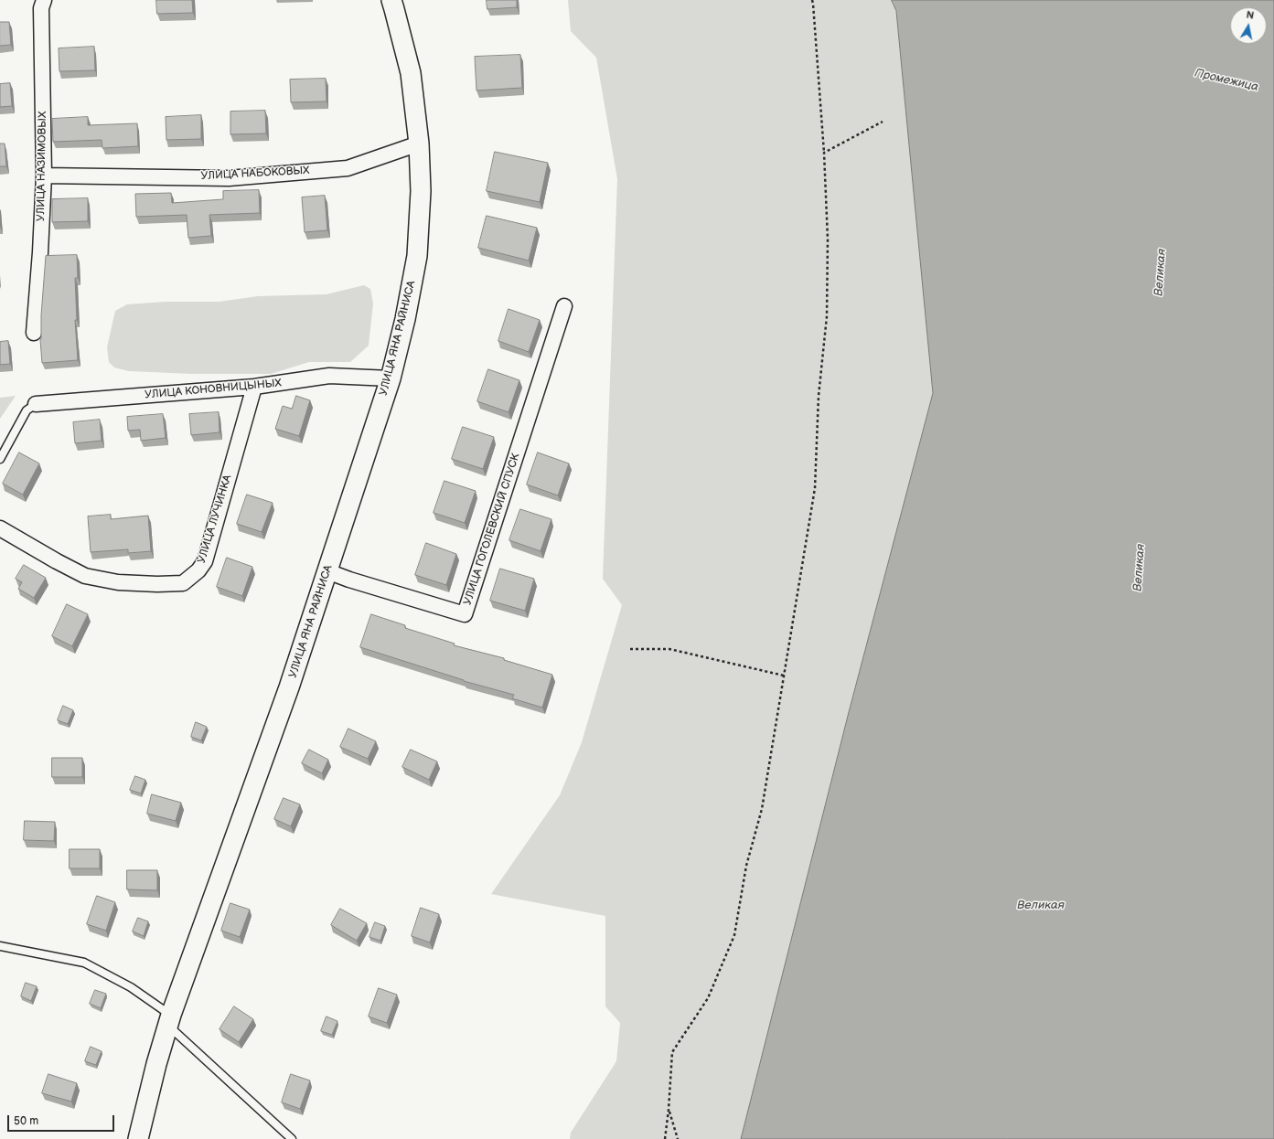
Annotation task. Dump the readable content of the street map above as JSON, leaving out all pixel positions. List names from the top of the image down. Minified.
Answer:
{"streets":{"street":["УЛИЦА НАЗИМОВЫХ","УЛИЦА НАБОКОВЫХ","УЛИЦА ЯНА РАЙНИСА","УЛИЦА КОНОВНИЦЫНЫХ","УЛИЦА ЛУЧИНКА","УЛИЦА ГОГОЛЕВСКИЙ СПУСК"]},"crossings":[["УЛИЦА НАЗИМОВЫХ","УЛИЦА НАБОКОВЫХ"],["УЛИЦА НАБОКОВЫХ","УЛИЦА ЯНА РАЙНИСА"],["УЛИЦА ЯНА РАЙНИСА","УЛИЦА КОНОВНИЦЫНЫХ"],["УЛИЦА ЯНА РАЙНИСА","УЛИЦА ГОГОЛЕВСКИЙ СПУСК"],["УЛИЦА КОНОВНИЦЫНЫХ","УЛИЦА ЛУЧИНКА"]],"water":["Промежица","Великая"],"scale_bar":"50 m","north":"top"}
